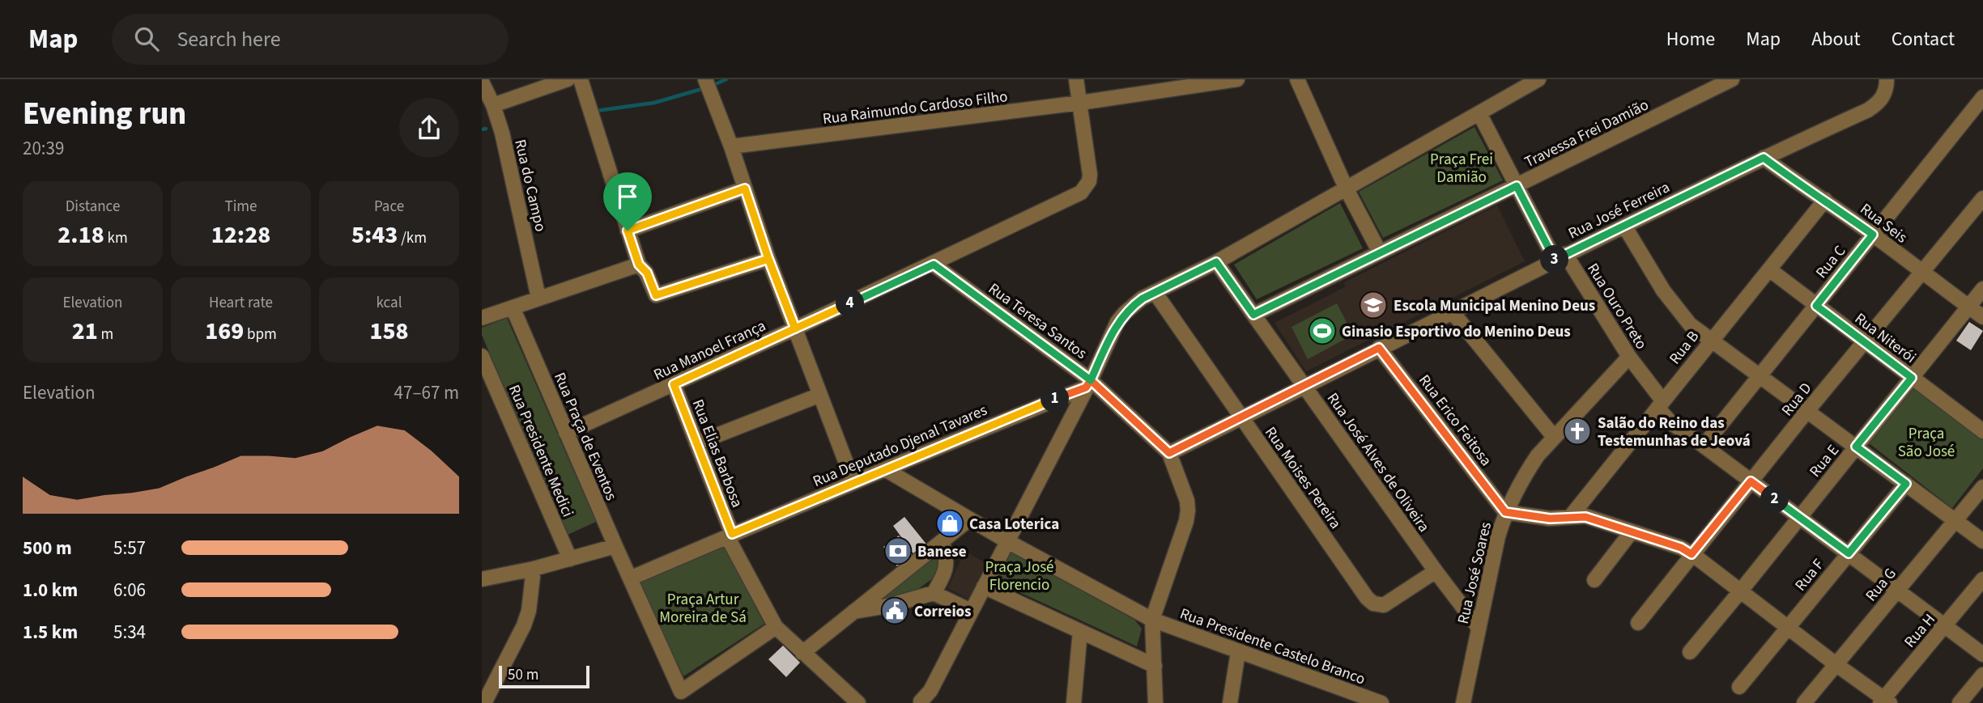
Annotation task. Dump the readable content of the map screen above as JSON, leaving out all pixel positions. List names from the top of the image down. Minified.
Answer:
{"streets":{"street":["Rua Raimundo Cardoso Filho","Travessa Frei Damião","Rua do Campo","Rua José Ferreira","Rua Seis","Rua C","Rua Ouro Preto","Rua Teresa Santos","Rua Niterói","Rua B","Rua Manoel França","Rua D","Rua Erico Feitosa","Rua Praça de Eventos","Rua Deputado Djenal Tavares","Rua Presidente Medici","Rua Elias Barbosa","Rua E","Rua José Alves de Oliveira","Rua Moises Pereira","Rua José Soares","Rua F","Rua G","Rua H","Rua Presidente Castelo Branco"]},"crossings":[["Rua Raimundo Cardoso Filho","Rua Manoel França"],["Rua José Ferreira","Rua Seis"],["Rua José Ferreira","Rua Ouro Preto"],["Rua José Ferreira","Rua Teresa Santos"],["Rua José Ferreira","Rua Erico Feitosa"],["Rua José Ferreira","Rua José Alves de Oliveira"],["Rua José Ferreira","Rua Moises Pereira"],["Rua Seis","Rua C"],["Rua Seis","Rua B"],["Rua Seis","Rua D"],["Rua Seis","Rua E"],["Rua C","Rua Ouro Preto"],["Rua C","Rua Niterói"],["Rua Ouro Preto","Rua B"],["Rua Ouro Preto","Rua D"],["Rua Ouro Preto","Rua E"],["Rua Ouro Preto","Rua José Soares"],["Rua Ouro Preto","Rua F"],["Rua Ouro Preto","Rua G"],["Rua Ouro Preto","Rua H"],["Rua Teresa Santos","Rua Manoel França"],["Rua Teresa Santos","Rua Deputado Djenal Tavares"],["Rua Niterói","Rua B"],["Rua Niterói","Rua D"],["Rua Niterói","Rua E"],["Rua Manoel França","Rua Praça de Eventos"],["Rua Manoel França","Rua Elias Barbosa"],["Rua Erico Feitosa","Rua José Soares"],["Rua Deputado Djenal Tavares","Rua Elias Barbosa"],["Rua Deputado Djenal Tavares","Rua Presidente Castelo Branco"],["Rua José Alves de Oliveira","Rua Moises Pereira"],["Rua José Alves de Oliveira","Rua José Soares"]],"parks":["Praça Frei Damião","Praça São José","Praça José Florencio","Praça Artur Moreira de Sá"],"places":{"school or university":["Escola Municipal Menino Deus"],"sports":["Ginasio Esportivo do Menino Deus"],"church":["Salão do Reino das Testemunhas de Jeová"],"shop":["Casa Loterica"],"bank":["Banese"],"public building":["Correios"]},"scale_bar":"50 m","page":{"header":"Map","search":"Search here","nav":["Home","Map","About","Contact"],"heading":["Evening run","20:39"],"stats":[["Distance","2.18 km"],["Time","12:28"],["Pace","5:43 /km"],["Elevation","21 m"],["Heart rate","169 bpm"],["kcal","158"]],"pins":["3","4","1","2"],"chart":["Elevation","47–67 m"],"list":[{"name":"500 m","note":"5:57"},{"name":"1.0 km","note":"6:06"},{"name":"1.5 km","note":"5:34"}],"scale":"50 m"}}
